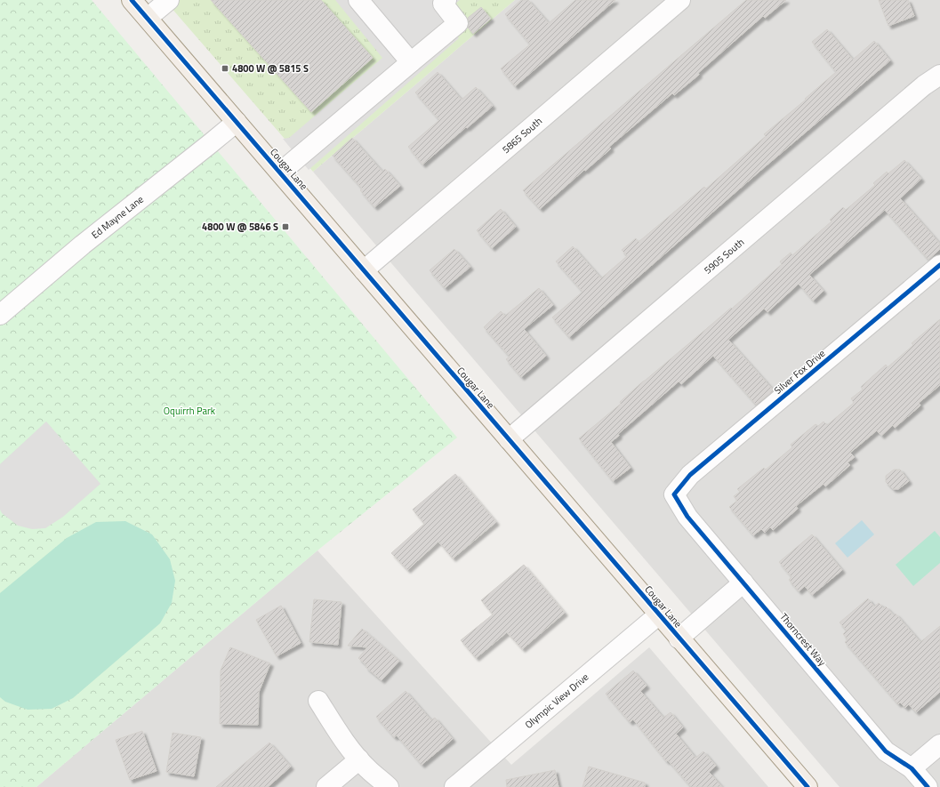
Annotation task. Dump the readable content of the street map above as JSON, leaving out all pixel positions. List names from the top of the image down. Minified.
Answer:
{"streets":{"main road":["Cougar Lane"],"street":["5865 South","Ed Mayne Lane","5905 South","Silver Fox Drive","Thorncrest Way","Olympic View Drive"]},"crossings":[["5865 South","Cougar Lane"],["Cougar Lane","Ed Mayne Lane"],["Cougar Lane","5905 South"],["Cougar Lane","Olympic View Drive"],["Silver Fox Drive","Thorncrest Way"]],"parks":["Oquirrh Park"],"places":{"transit":["4800 W @ 5815 S","4800 W @ 5846 S"]}}
